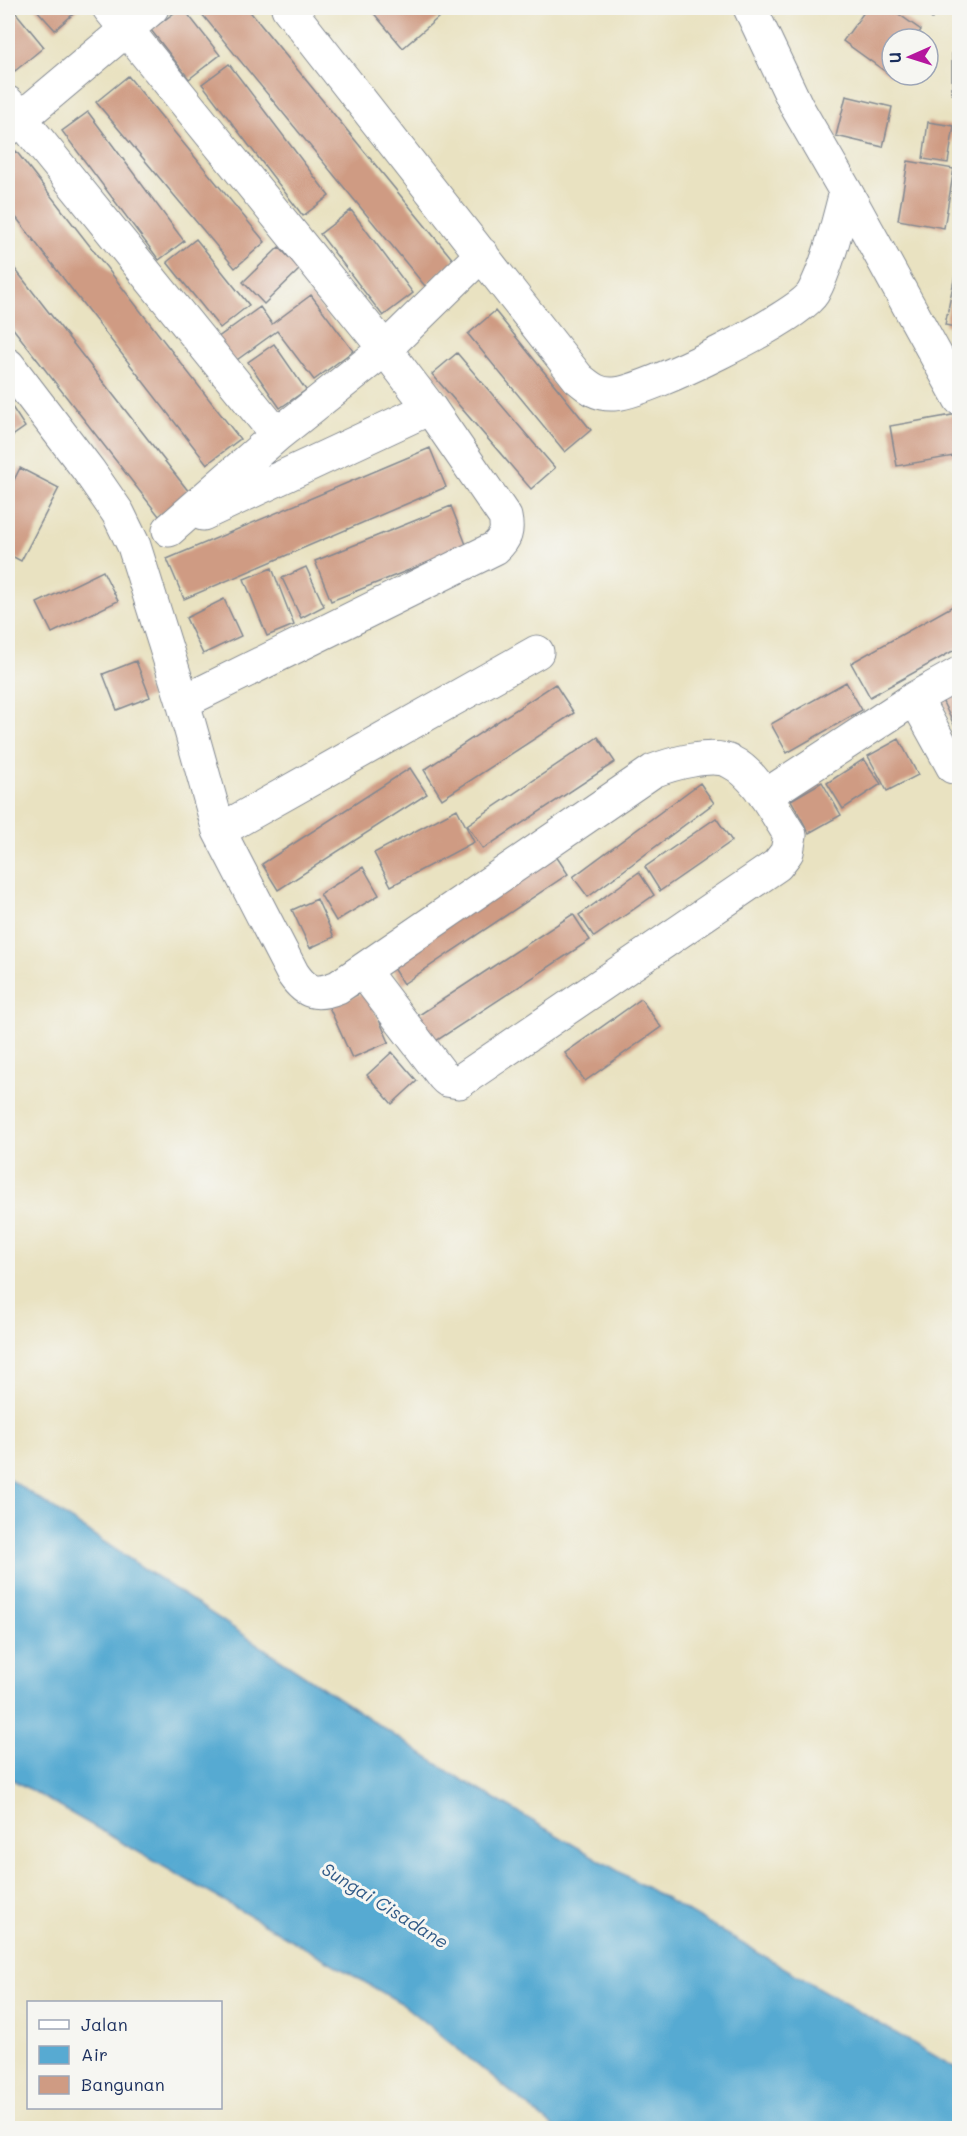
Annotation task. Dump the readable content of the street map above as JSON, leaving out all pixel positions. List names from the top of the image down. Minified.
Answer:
{"water":["Sungai Cisadane"],"legend":["Jalan","Air","Bangunan"],"north":"left"}
